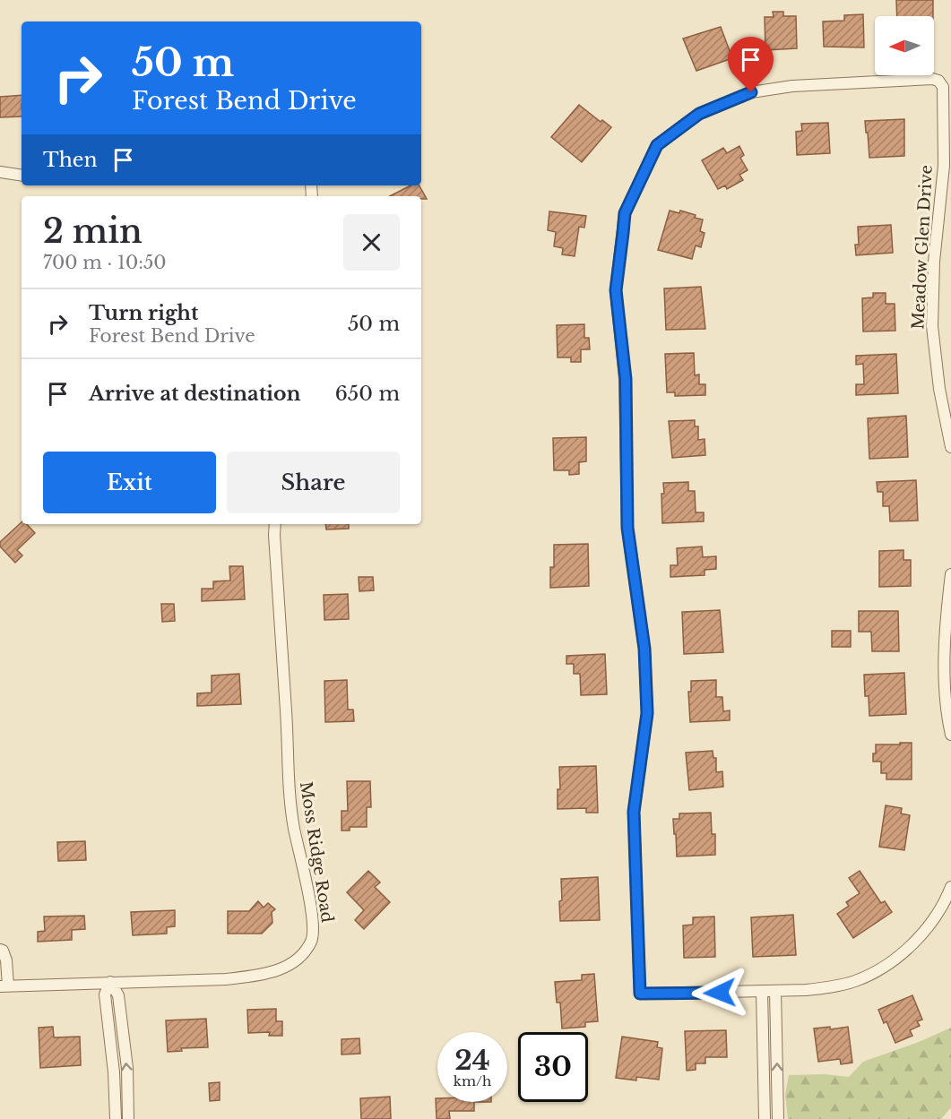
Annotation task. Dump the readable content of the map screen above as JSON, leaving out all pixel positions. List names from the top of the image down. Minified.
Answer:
{"streets":{"street":["Meadow Glen Drive","Moss Ridge Road"]},"north":"left","page":{"turn":["50 m","Forest Bend Drive"],"then":"Then","heading":["2 min","700 m · 10:50"],"list":[{"name":"Turn right","note":"Forest Bend Drive","value":"50 m"},{"name":"Arrive at destination","value":"650 m"}],"buttons":["Exit","Share"],"speed":"24 km/h","limit":"30"}}
